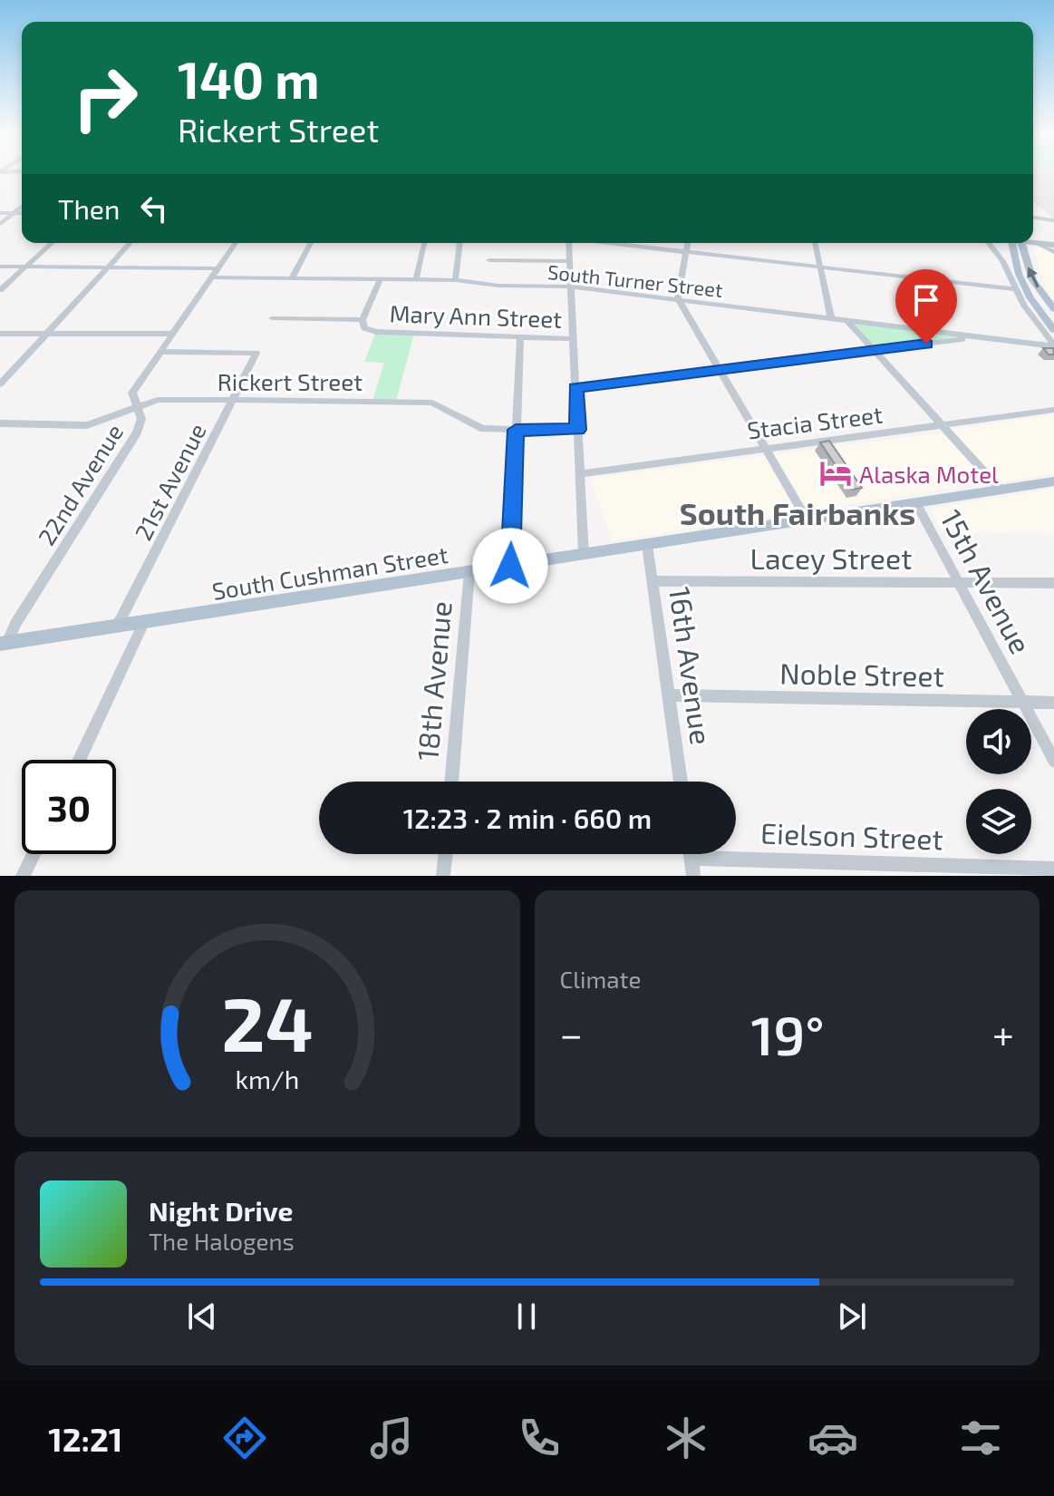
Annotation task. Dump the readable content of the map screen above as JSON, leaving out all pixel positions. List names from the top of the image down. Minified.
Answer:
{"streets":{"main road":["South Cushman Street"],"street":["South Turner Street","Mary Ann Street","Rickert Street","Stacia Street","21st Avenue","22nd Avenue","Lacey Street","15th Avenue","16th Avenue","Noble Street","18th Avenue","Eielson Street"]},"crossings":[["South Turner Street","22nd Avenue"],["South Turner Street","15th Avenue"],["Rickert Street","21st Avenue"],["Rickert Street","22nd Avenue"],["Stacia Street","15th Avenue"],["21st Avenue","22nd Avenue"],["21st Avenue","South Cushman Street"],["22nd Avenue","South Cushman Street"],["Lacey Street","15th Avenue"],["Lacey Street","16th Avenue"],["South Cushman Street","15th Avenue"],["South Cushman Street","16th Avenue"],["South Cushman Street","18th Avenue"],["15th Avenue","Noble Street"],["16th Avenue","Noble Street"]],"districts":["South Fairbanks"],"places":{"hotel":["Alaska Motel"]},"page":{"turn":["140 m","Rickert Street"],"then":"Then","limit":"30","trip":"12:23 · 2 min · 660 m","tile":"Climate","heat":["−","19°","+"],"song":["Night Drive","The Halogens"],"tabs":"12:21","gauge":["24","km/h"]}}
